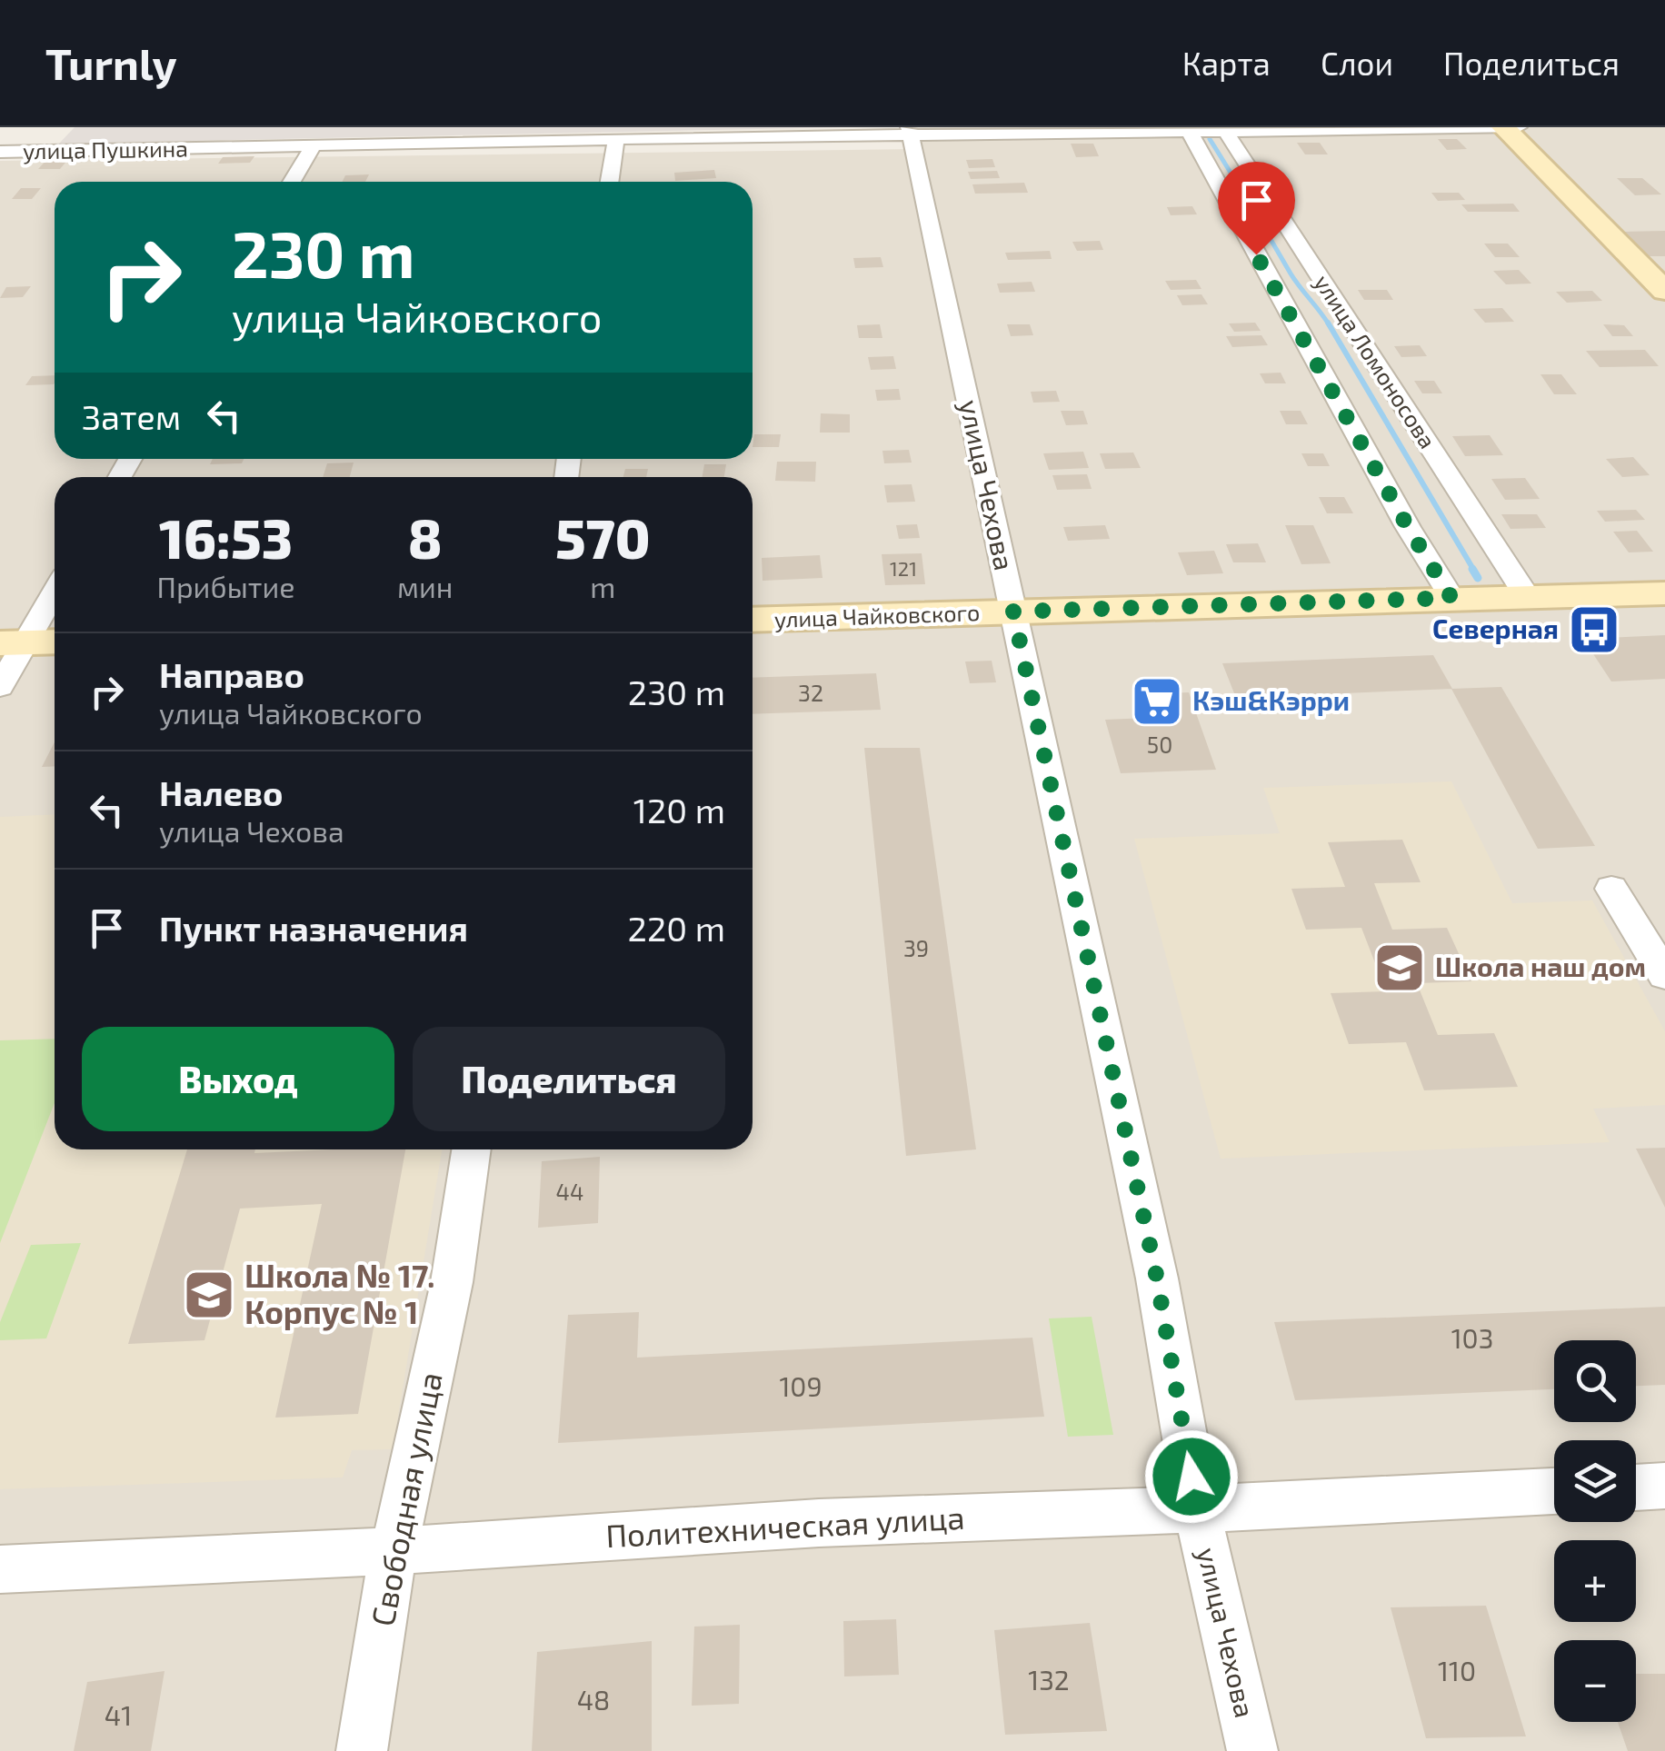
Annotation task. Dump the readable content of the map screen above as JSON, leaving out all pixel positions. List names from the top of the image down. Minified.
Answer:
{"streets":{"main road":["улица Чайковского"],"street":["улица Пушкина","улица Ломоносова","улица Чехова","Свободная улица","Политехническая улица"]},"crossings":[["улица Пушкина","улица Ломоносова"],["улица Пушкина","улица Чехова"],["улица Ломоносова","улица Чайковского"],["улица Чехова","улица Чайковского"],["улица Чехова","Политехническая улица"],["Свободная улица","Политехническая улица"]],"places":{"bus stop":["Северная"],"supermarket":["Кэш&Кэрри"],"school or university":["Школа наш дом","Школа № 17. Корпус № 1"]},"house_numbers":["121","32","50","39","44","103","109","110","132","48","41"],"page":{"header":"Turnly","nav":["Карта","Слои","Поделиться"],"turn":["230 m","улица Чайковского"],"then":"Затем","eta":["16:53","Прибытие","8","мин","570","m"],"list":[{"name":"Направо","note":"улица Чайковского","value":"230 m"},{"name":"Налево","note":"улица Чехова","value":"120 m"},{"name":"Пункт назначения","value":"220 m"}],"buttons":["Выход","Поделиться"],"map_buttons":["+","−"]}}
